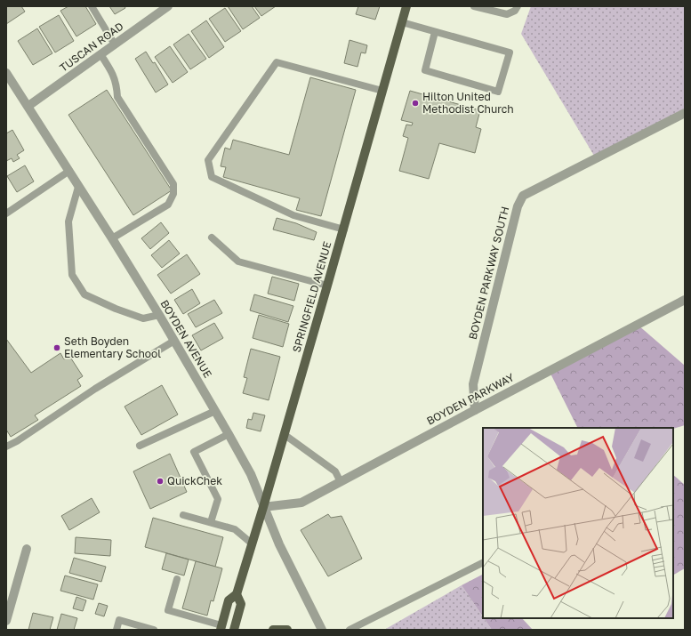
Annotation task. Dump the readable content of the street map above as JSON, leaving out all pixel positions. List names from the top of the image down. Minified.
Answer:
{"streets":{"main road":["SPRINGFIELD AVENUE"],"street":["TUSCAN ROAD","BOYDEN PARKWAY SOUTH","BOYDEN AVENUE","BOYDEN PARKWAY"]},"crossings":[["TUSCAN ROAD","BOYDEN AVENUE"],["BOYDEN PARKWAY SOUTH","BOYDEN PARKWAY"],["SPRINGFIELD AVENUE","BOYDEN AVENUE"],["SPRINGFIELD AVENUE","BOYDEN PARKWAY"],["BOYDEN AVENUE","BOYDEN PARKWAY"]],"places":["Hilton United Methodist Church","Seth Boyden Elementary School","QuickChek"]}
